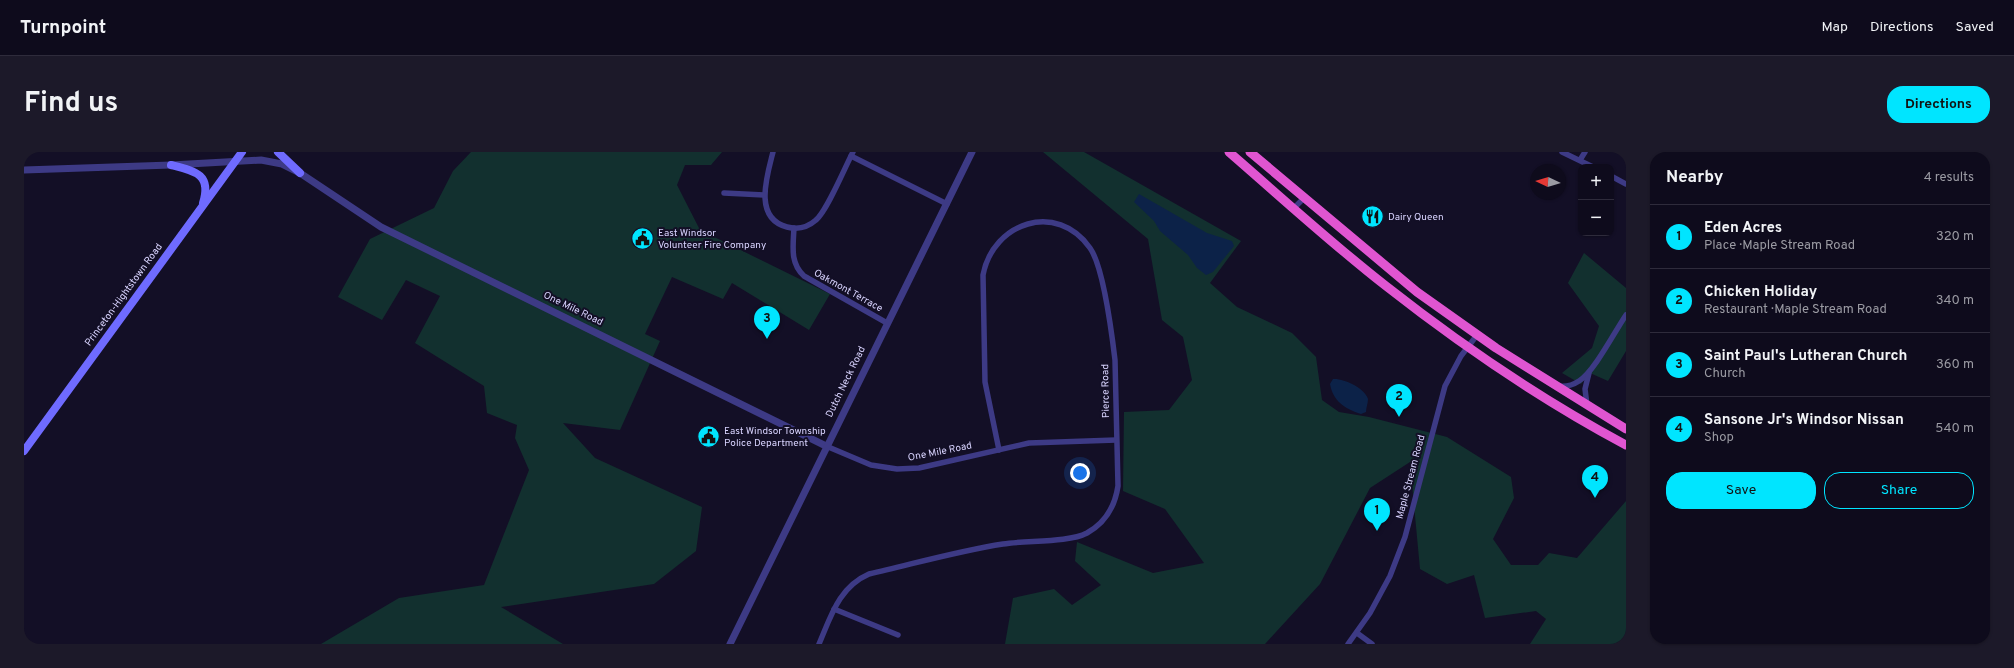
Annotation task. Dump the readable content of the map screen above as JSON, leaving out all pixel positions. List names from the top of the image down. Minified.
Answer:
{"streets":{"main road":["Princeton-Hightstown Road"],"street":["Oakmont Terrace","One Mile Road","Dutch Neck Road","Pierce Road","Maple Stream Road"]},"crossings":[["Oakmont Terrace","Dutch Neck Road"],["Princeton-Hightstown Road","One Mile Road"],["One Mile Road","Dutch Neck Road"],["One Mile Road","Pierce Road"]],"places":{"restaurant":["Dairy Queen"],"public building":["East Windsor Volunteer Fire Company","East Windsor Township Police Department"]},"north":"left","page":{"header":"Turnpoint","nav":["Map","Directions","Saved"],"title":"Find us","buttons":["Directions",["Save","Share"]],"heading":["Nearby","4 results"],"map_buttons":["+","−"],"list":[{"mark":"1","name":"Eden Acres","note":"Place · Maple Stream Road","value":"320 m"},{"mark":"2","name":"Chicken Holiday","note":"Restaurant · Maple Stream Road","value":"340 m"},{"mark":"3","name":"Saint Paul's Lutheran Church","note":"Church","value":"360 m"},{"mark":"4","name":"Sansone Jr's Windsor Nissan","note":"Shop","value":"540 m"}],"pins":["3","2","4","1"]}}
